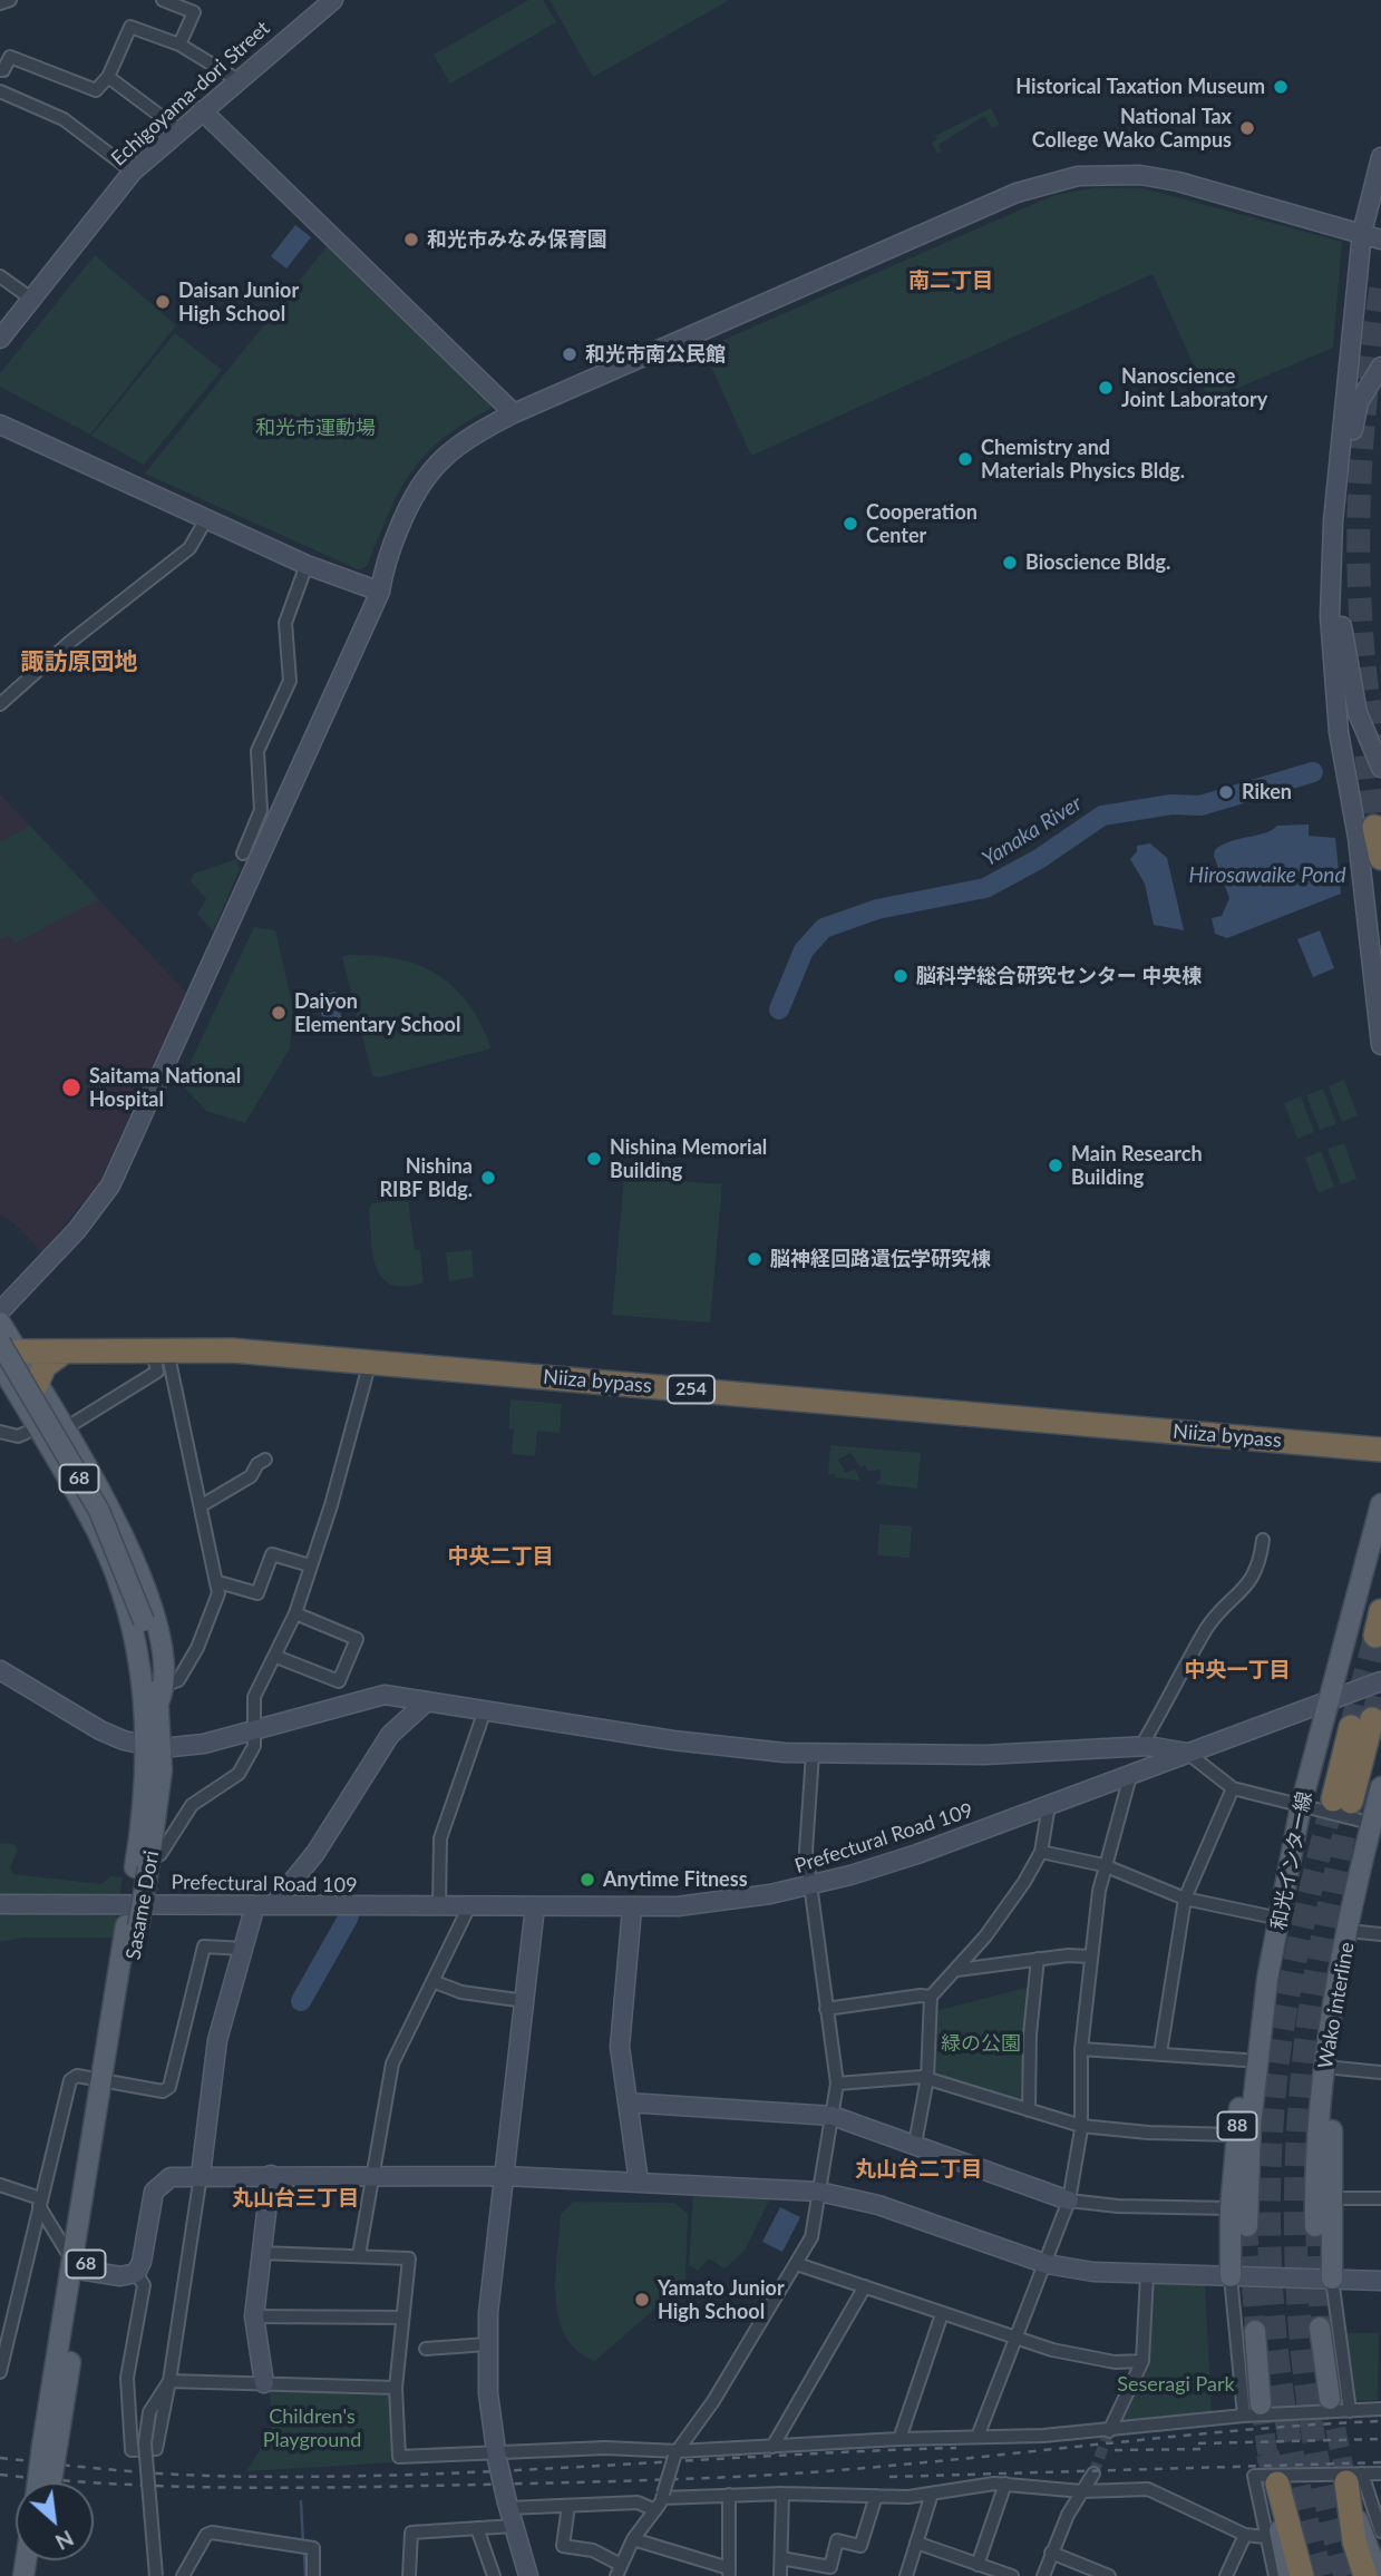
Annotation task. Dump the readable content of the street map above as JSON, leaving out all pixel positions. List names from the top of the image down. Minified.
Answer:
{"streets":{"highway":["Niiza bypass","254"],"main road":["68","和光インター線","Sasame Dori","Wako interline","88"],"street":["Echigoyama-dori Street","Prefectural Road 109"]},"crossings":[["Niiza bypass","Sasame Dori"],["Prefectural Road 109","和光インター線"],["和光インター線","88"]],"districts":["南二丁目","諏訪原団地","中央二丁目","中央一丁目","丸山台二丁目","丸山台三丁目"],"water":["Yanaka River","Hirosawaike Pond"],"parks":["和光市運動場","緑の公園","Seseragi Park","Children's Playground"],"places":["Historical Taxation Museum","National Tax College Wako Campus","和光市みなみ保育園","Daisan Junior High School","和光市南公民館","Nanoscience Joint Laboratory","Chemistry and Materials Physics Bldg.","Cooperation Center","Bioscience Bldg.","Riken","脳科学総合研究センター 中央棟","Daiyon Elementary School","Saitama National Hospital","Nishina Memorial Building","Main Research Building","Nishina RIBF Bldg.","脳神経回路遺伝学研究棟","Anytime Fitness","Yamato Junior High School"],"north":"bottom right"}
